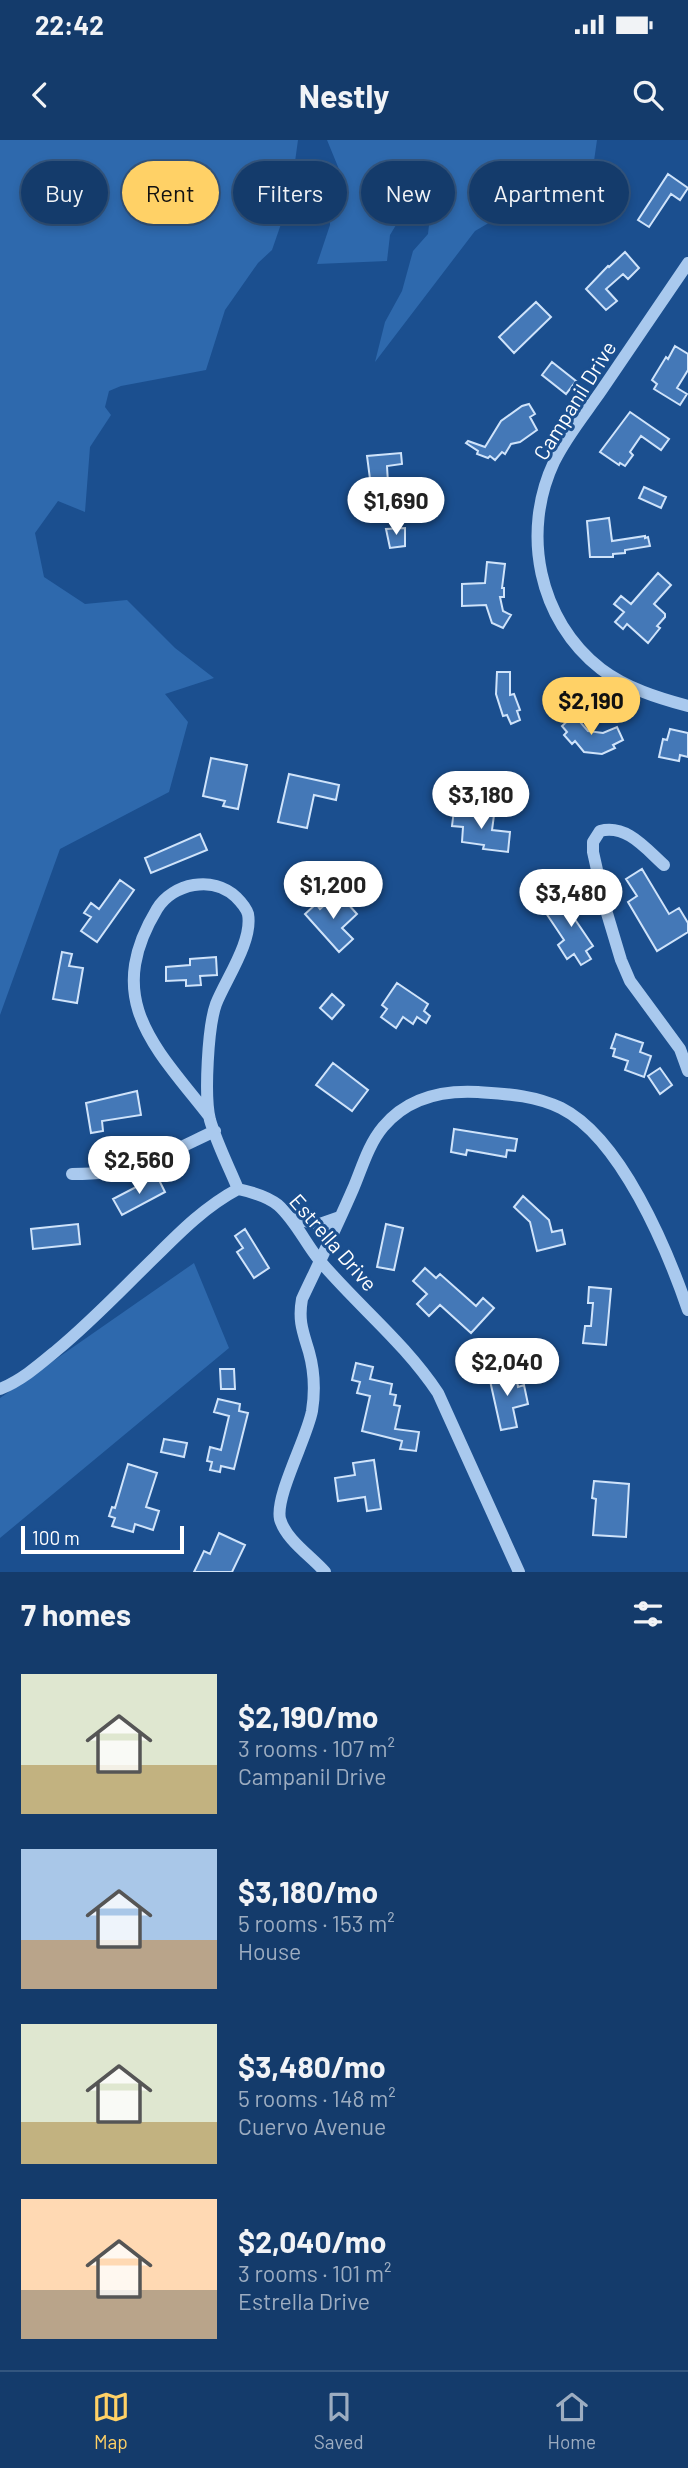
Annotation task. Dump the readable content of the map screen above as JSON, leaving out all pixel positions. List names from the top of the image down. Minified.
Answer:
{"streets":{"street":["Campanil Drive","Estrella Drive"]},"scale_bar":"100 m","page":{"status":"22:42","header":"Nestly","chip":["Buy","Rent","Filters","New","Apartment"],"price":["$1,690","$2,190","$3,180","$1,200","$3,480","$2,560","$2,040"],"scale":"100 m","heading":"7 homes","list":[{"name":"$2,190/mo","note":"3 rooms · 107 m² · Campanil Drive"},{"name":"$3,180/mo","note":"5 rooms · 153 m² · House"},{"name":"$3,480/mo","note":"5 rooms · 148 m² · Cuervo Avenue"},{"name":"$2,040/mo","note":"3 rooms · 101 m² · Estrella Drive"}],"tabs":["Map","Saved","Home"]}}
